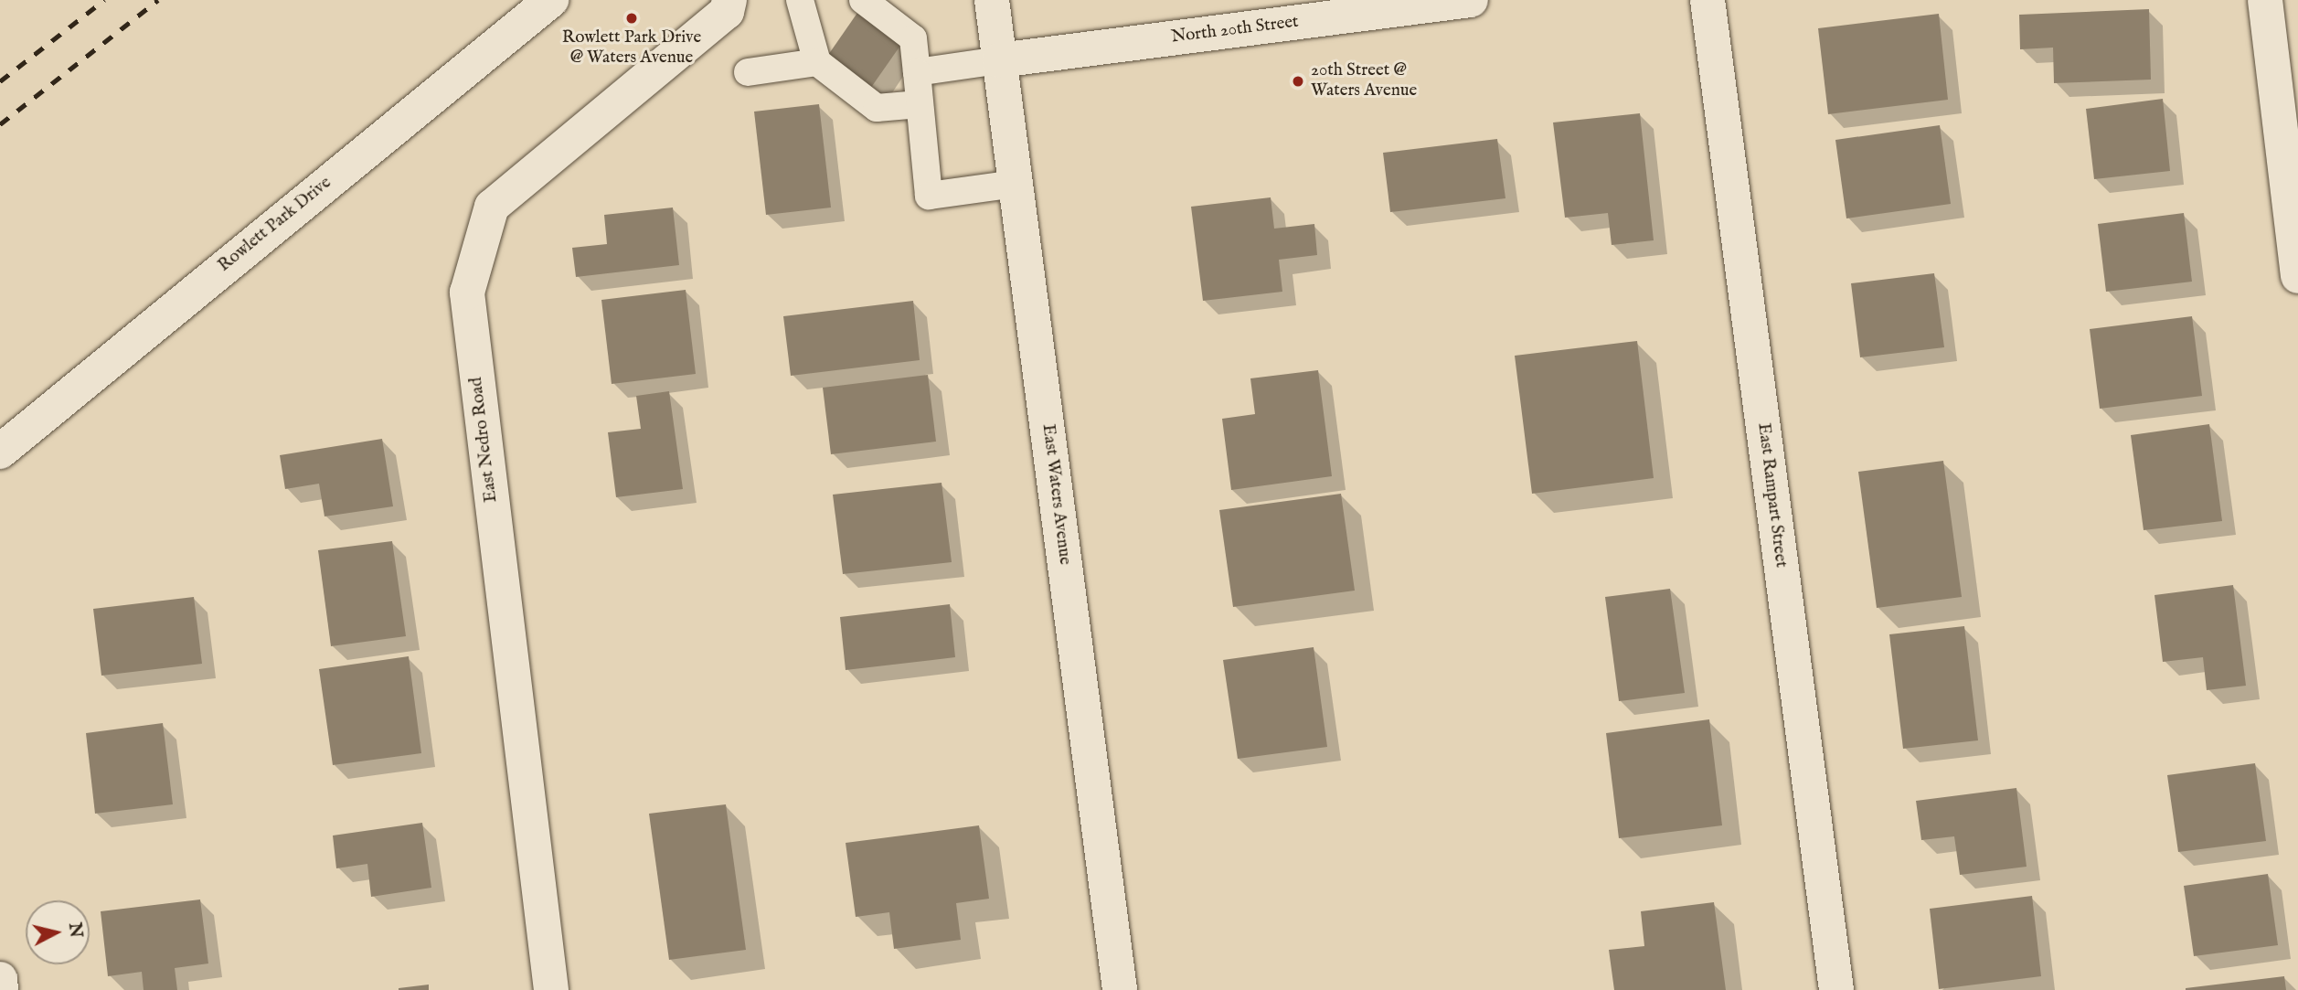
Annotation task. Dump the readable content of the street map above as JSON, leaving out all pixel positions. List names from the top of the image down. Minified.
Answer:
{"streets":{"street":["North 20th Street","Rowlett Park Drive","East Nedro Road","East Waters Avenue","East Rampart Street"]},"crossings":[["North 20th Street","East Waters Avenue"]],"places":["Rowlett Park Drive @ Waters Avenue","20th Street @ Waters Avenue"],"north":"right"}
